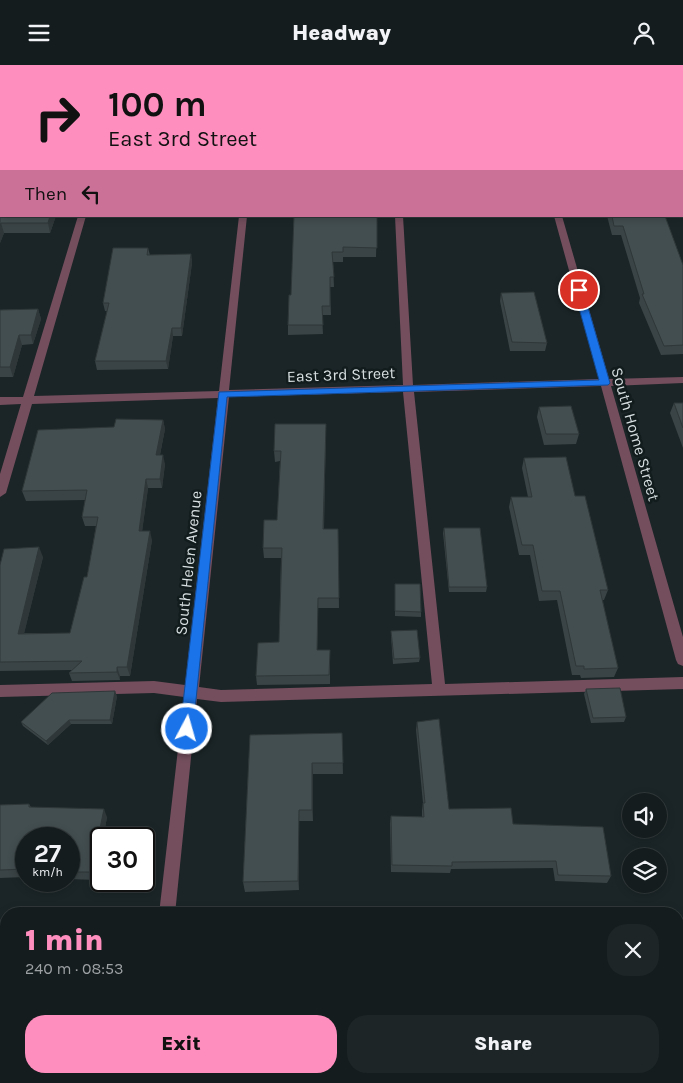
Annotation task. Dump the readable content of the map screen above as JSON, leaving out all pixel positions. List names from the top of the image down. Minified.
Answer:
{"streets":{"street":["East 3rd Street","South Home Street","South Helen Avenue"]},"crossings":[["East 3rd Street","South Home Street"],["East 3rd Street","South Helen Avenue"]],"page":{"header":"Headway","turn":["100 m","East 3rd Street"],"then":"Then","speed":"27 km/h","limit":"30","heading":["1 min","240 m · 08:53"],"buttons":["Exit","Share"]}}
